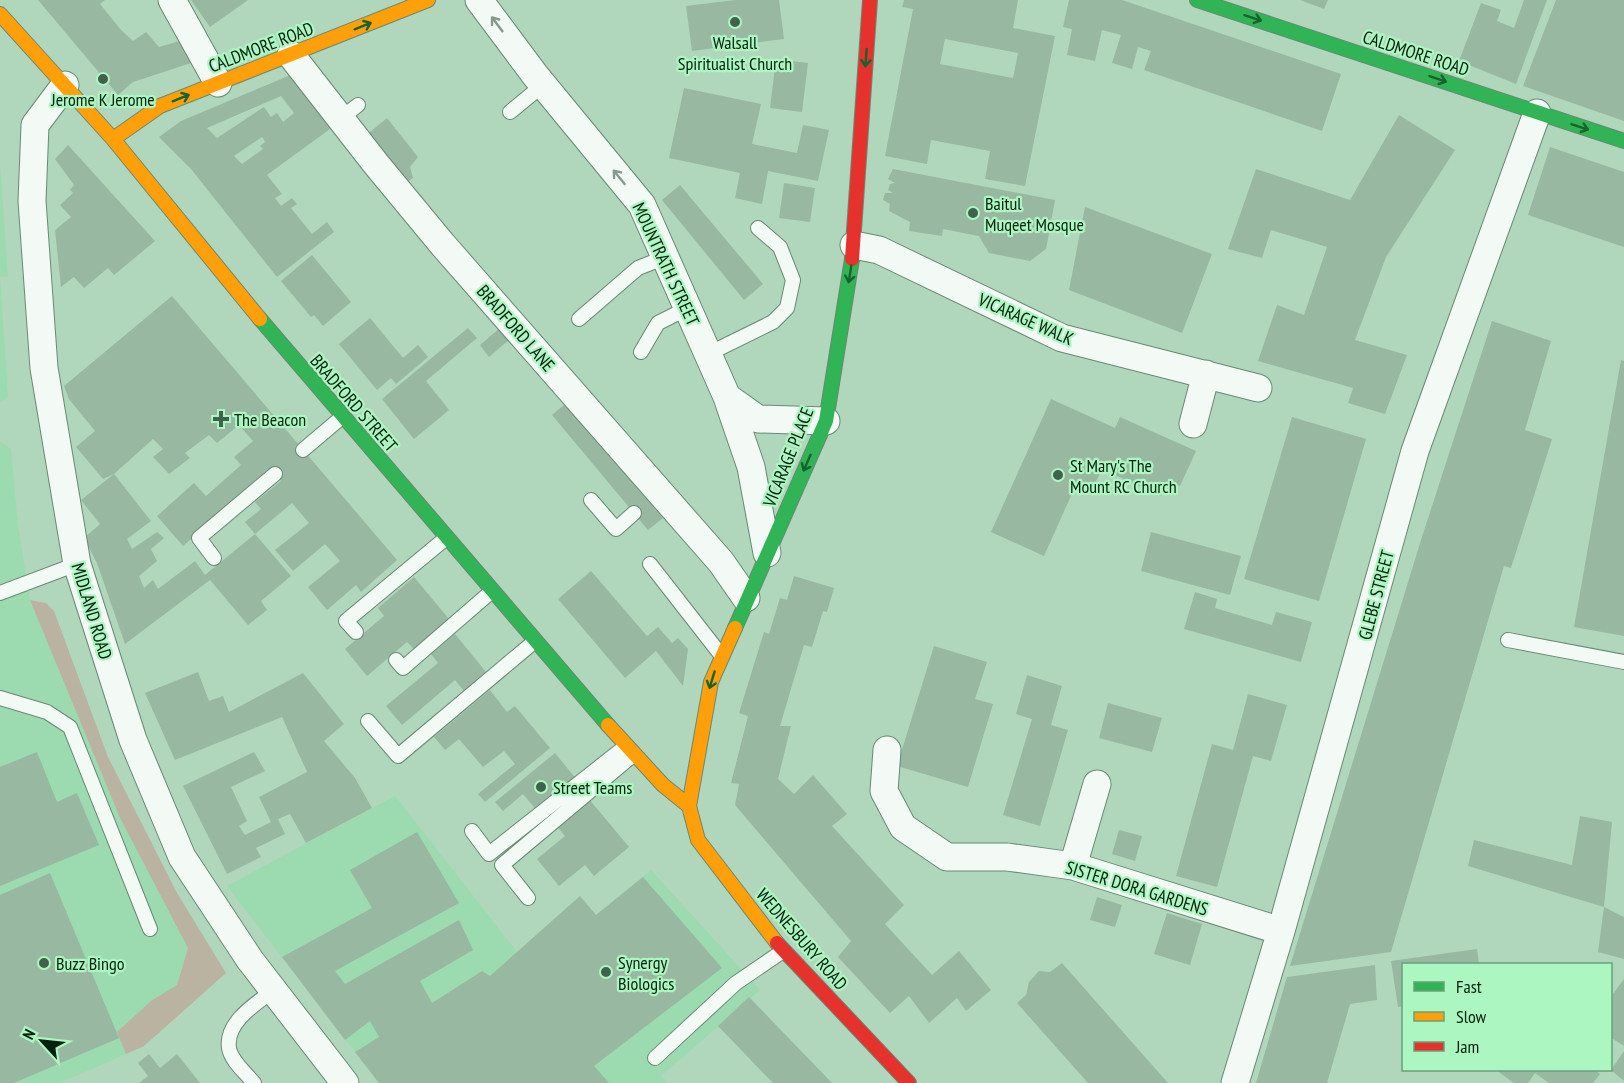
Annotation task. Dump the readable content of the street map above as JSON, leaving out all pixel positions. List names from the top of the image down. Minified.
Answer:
{"streets":{"street":["CALDMORE ROAD","MOUNTRATH STREET","VICARAGE WALK","BRADFORD LANE","BRADFORD STREET","VICARAGE PLACE","GLEBE STREET","MIDLAND ROAD","SISTER DORA GARDENS","WEDNESBURY ROAD"]},"crossings":[["CALDMORE ROAD","BRADFORD LANE"],["CALDMORE ROAD","BRADFORD STREET"],["CALDMORE ROAD","GLEBE STREET"],["MOUNTRATH STREET","VICARAGE PLACE"],["VICARAGE WALK","VICARAGE PLACE"],["BRADFORD LANE","VICARAGE PLACE"],["BRADFORD STREET","VICARAGE PLACE"],["BRADFORD STREET","MIDLAND ROAD"],["BRADFORD STREET","WEDNESBURY ROAD"],["VICARAGE PLACE","WEDNESBURY ROAD"],["GLEBE STREET","SISTER DORA GARDENS"]],"one_way":["CALDMORE ROAD","MOUNTRATH STREET","VICARAGE PLACE"],"places":{"other":["Walsall Spiritualist Church","Jerome K Jerome","Baitul Muqeet Mosque","St Mary's The Mount RC Church","Street Teams","Buzz Bingo","Synergy Biologics"],"health":["The Beacon"]},"legend":["Fast","Slow","Jam"],"north":"top left"}
